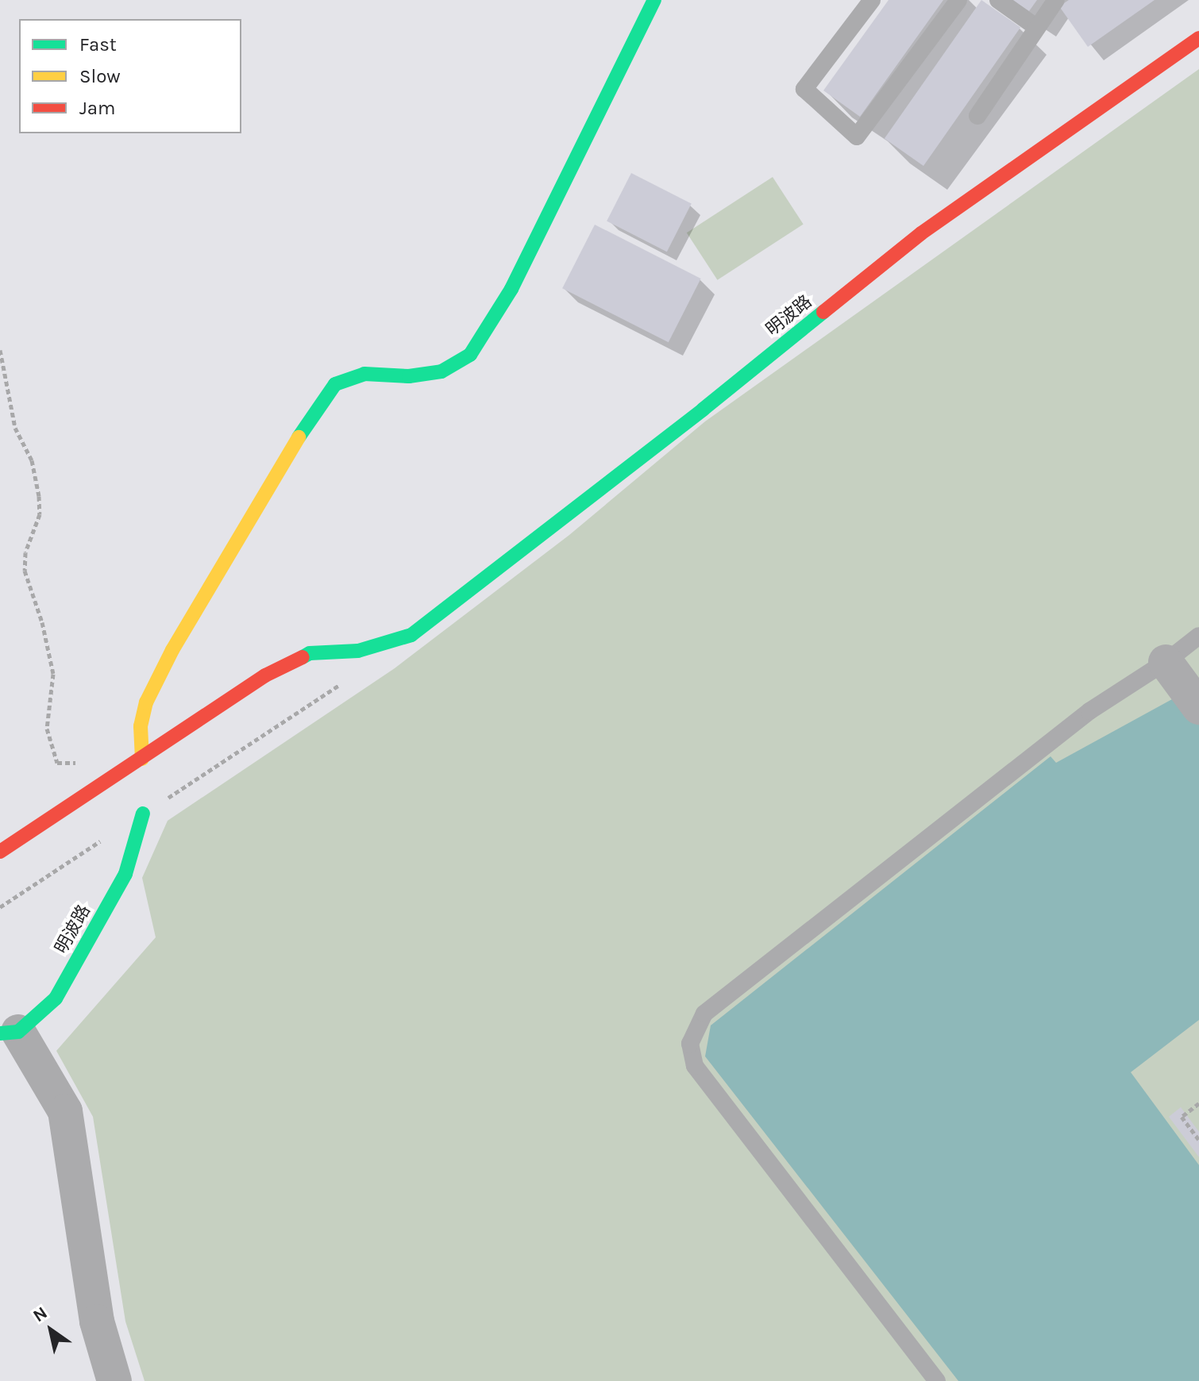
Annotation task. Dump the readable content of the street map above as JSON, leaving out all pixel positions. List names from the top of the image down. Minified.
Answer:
{"streets":{"street":["明波路"]},"legend":["Fast","Slow","Jam"],"north":"top left"}
